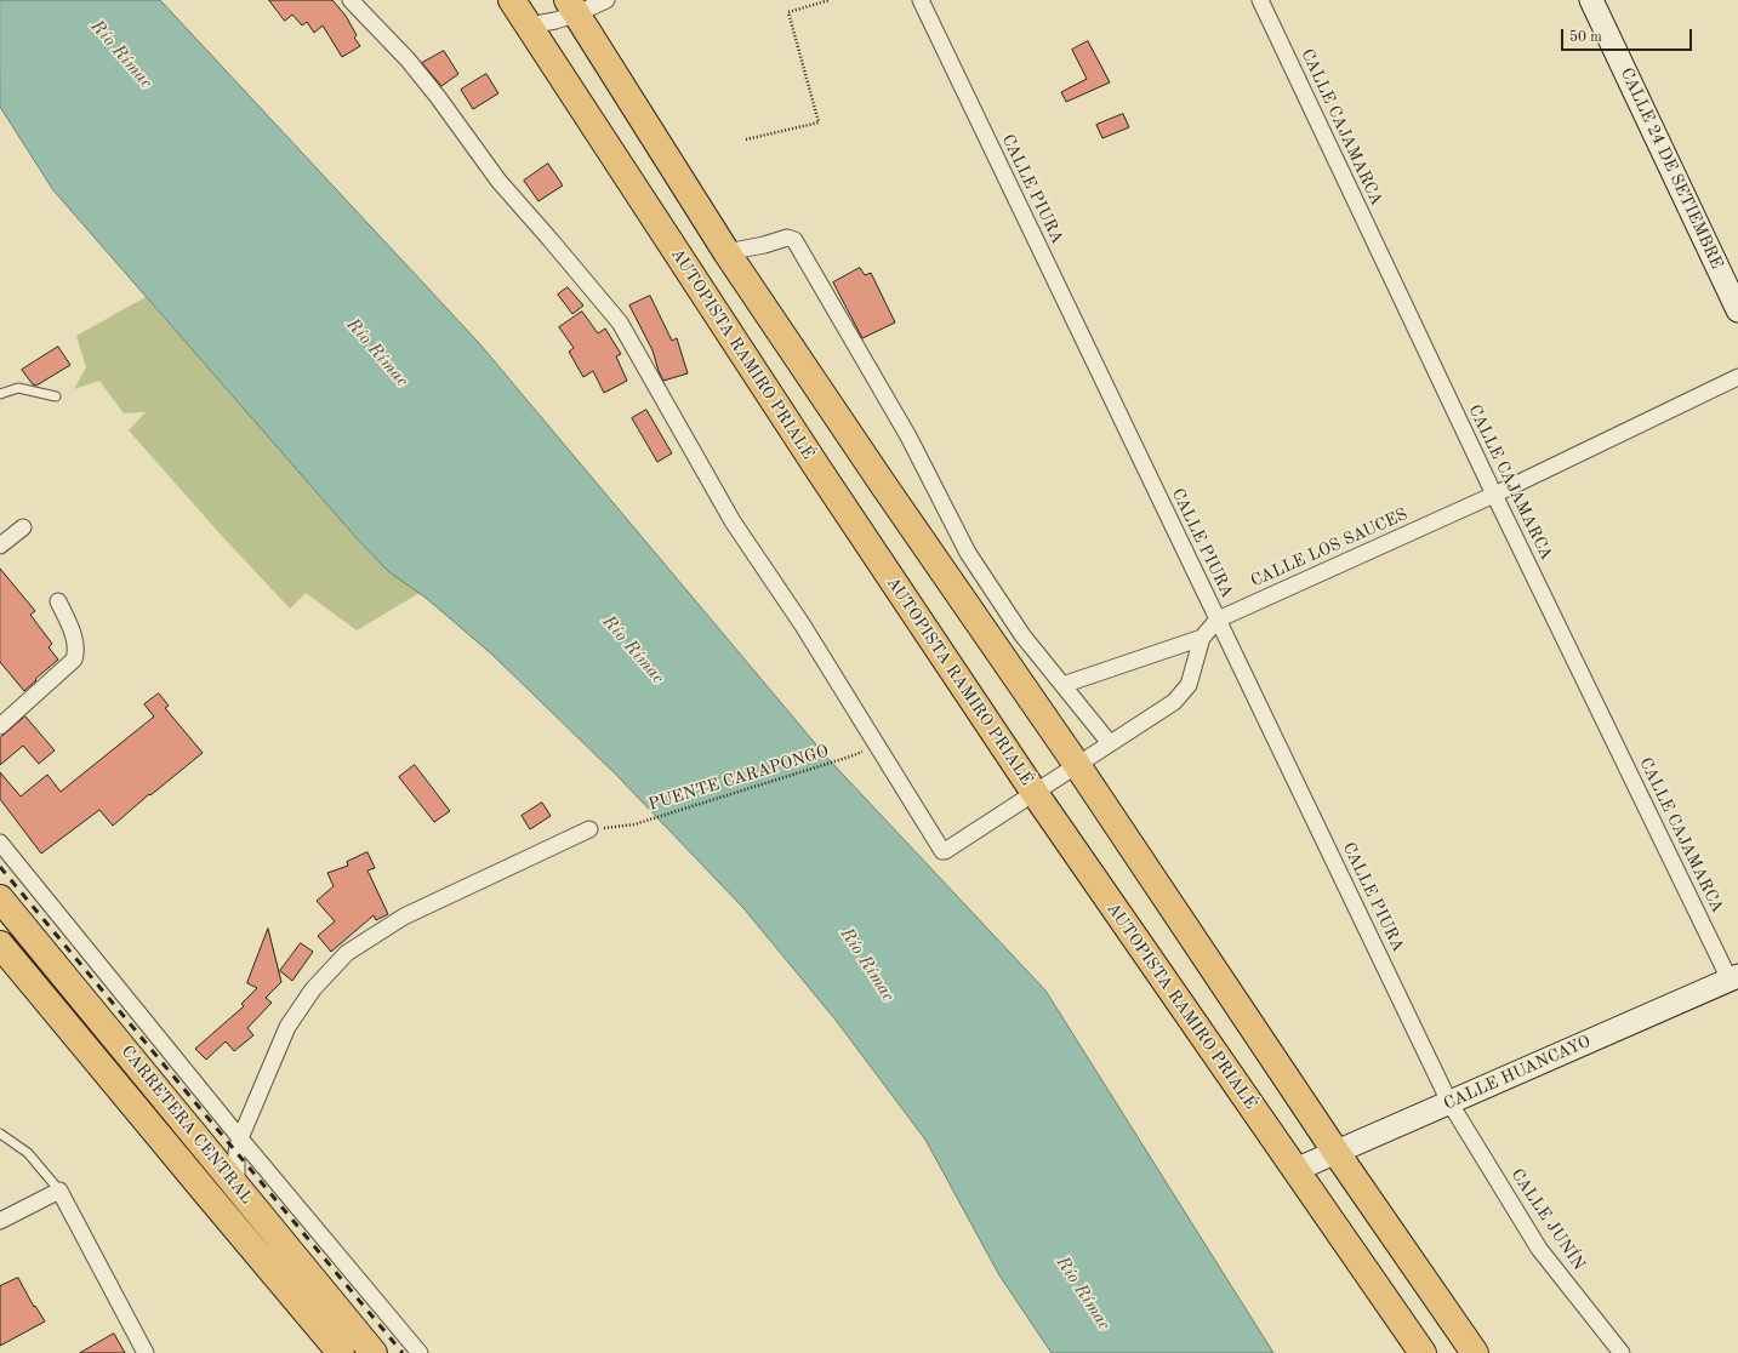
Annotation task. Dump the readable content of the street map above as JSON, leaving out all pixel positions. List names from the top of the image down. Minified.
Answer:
{"streets":{"highway":["AUTOPISTA RAMIRO PRIALÉ","CARRETERA CENTRAL"],"street":["CALLE CAJAMARCA","CALLE 24 DE SETIEMBRE","CALLE PIURA","CALLE LOS SAUCES","CALLE HUANCAYO","CALLE JUNÍN"],"path":["PUENTE CARAPONGO"]},"crossings":[["CALLE CAJAMARCA","CALLE LOS SAUCES"],["CALLE CAJAMARCA","CALLE HUANCAYO"],["CALLE PIURA","CALLE LOS SAUCES"],["CALLE PIURA","CALLE HUANCAYO"],["CALLE PIURA","CALLE JUNÍN"],["AUTOPISTA RAMIRO PRIALÉ","CALLE LOS SAUCES"],["AUTOPISTA RAMIRO PRIALÉ","CALLE HUANCAYO"],["CALLE HUANCAYO","CALLE JUNÍN"]],"water":["Río Rímac"],"scale_bar":"50 m"}
